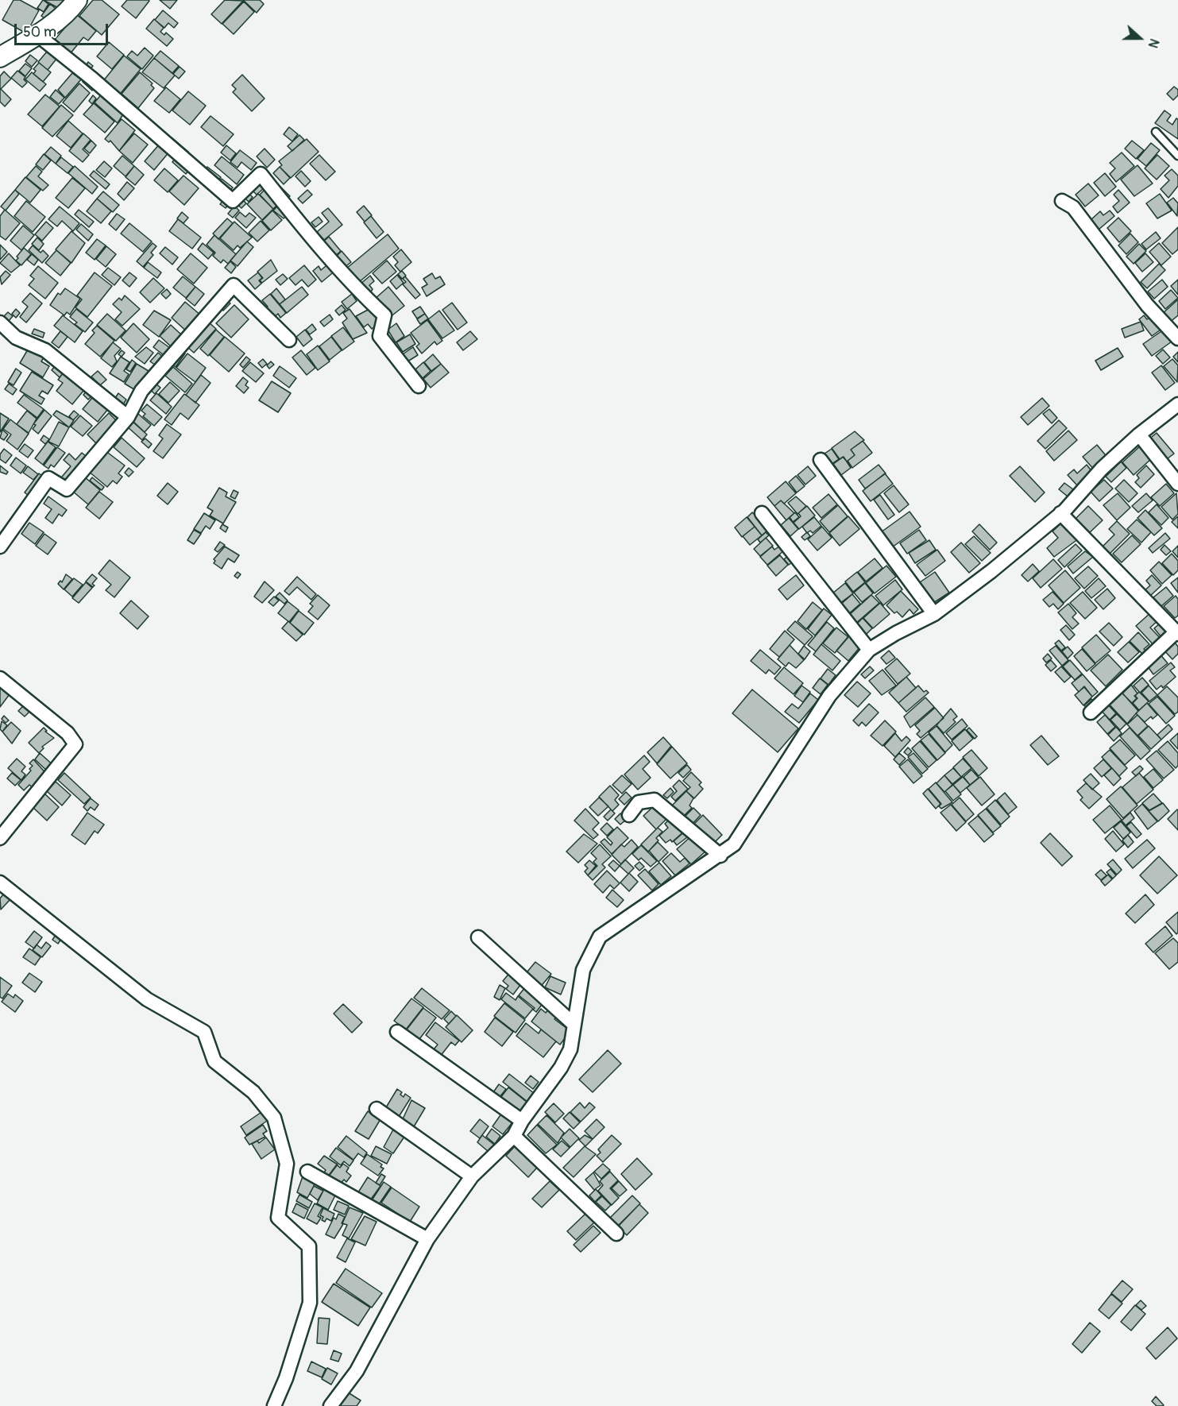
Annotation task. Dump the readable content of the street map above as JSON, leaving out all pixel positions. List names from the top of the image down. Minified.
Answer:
{"scale_bar":"50 m","north":"right"}
